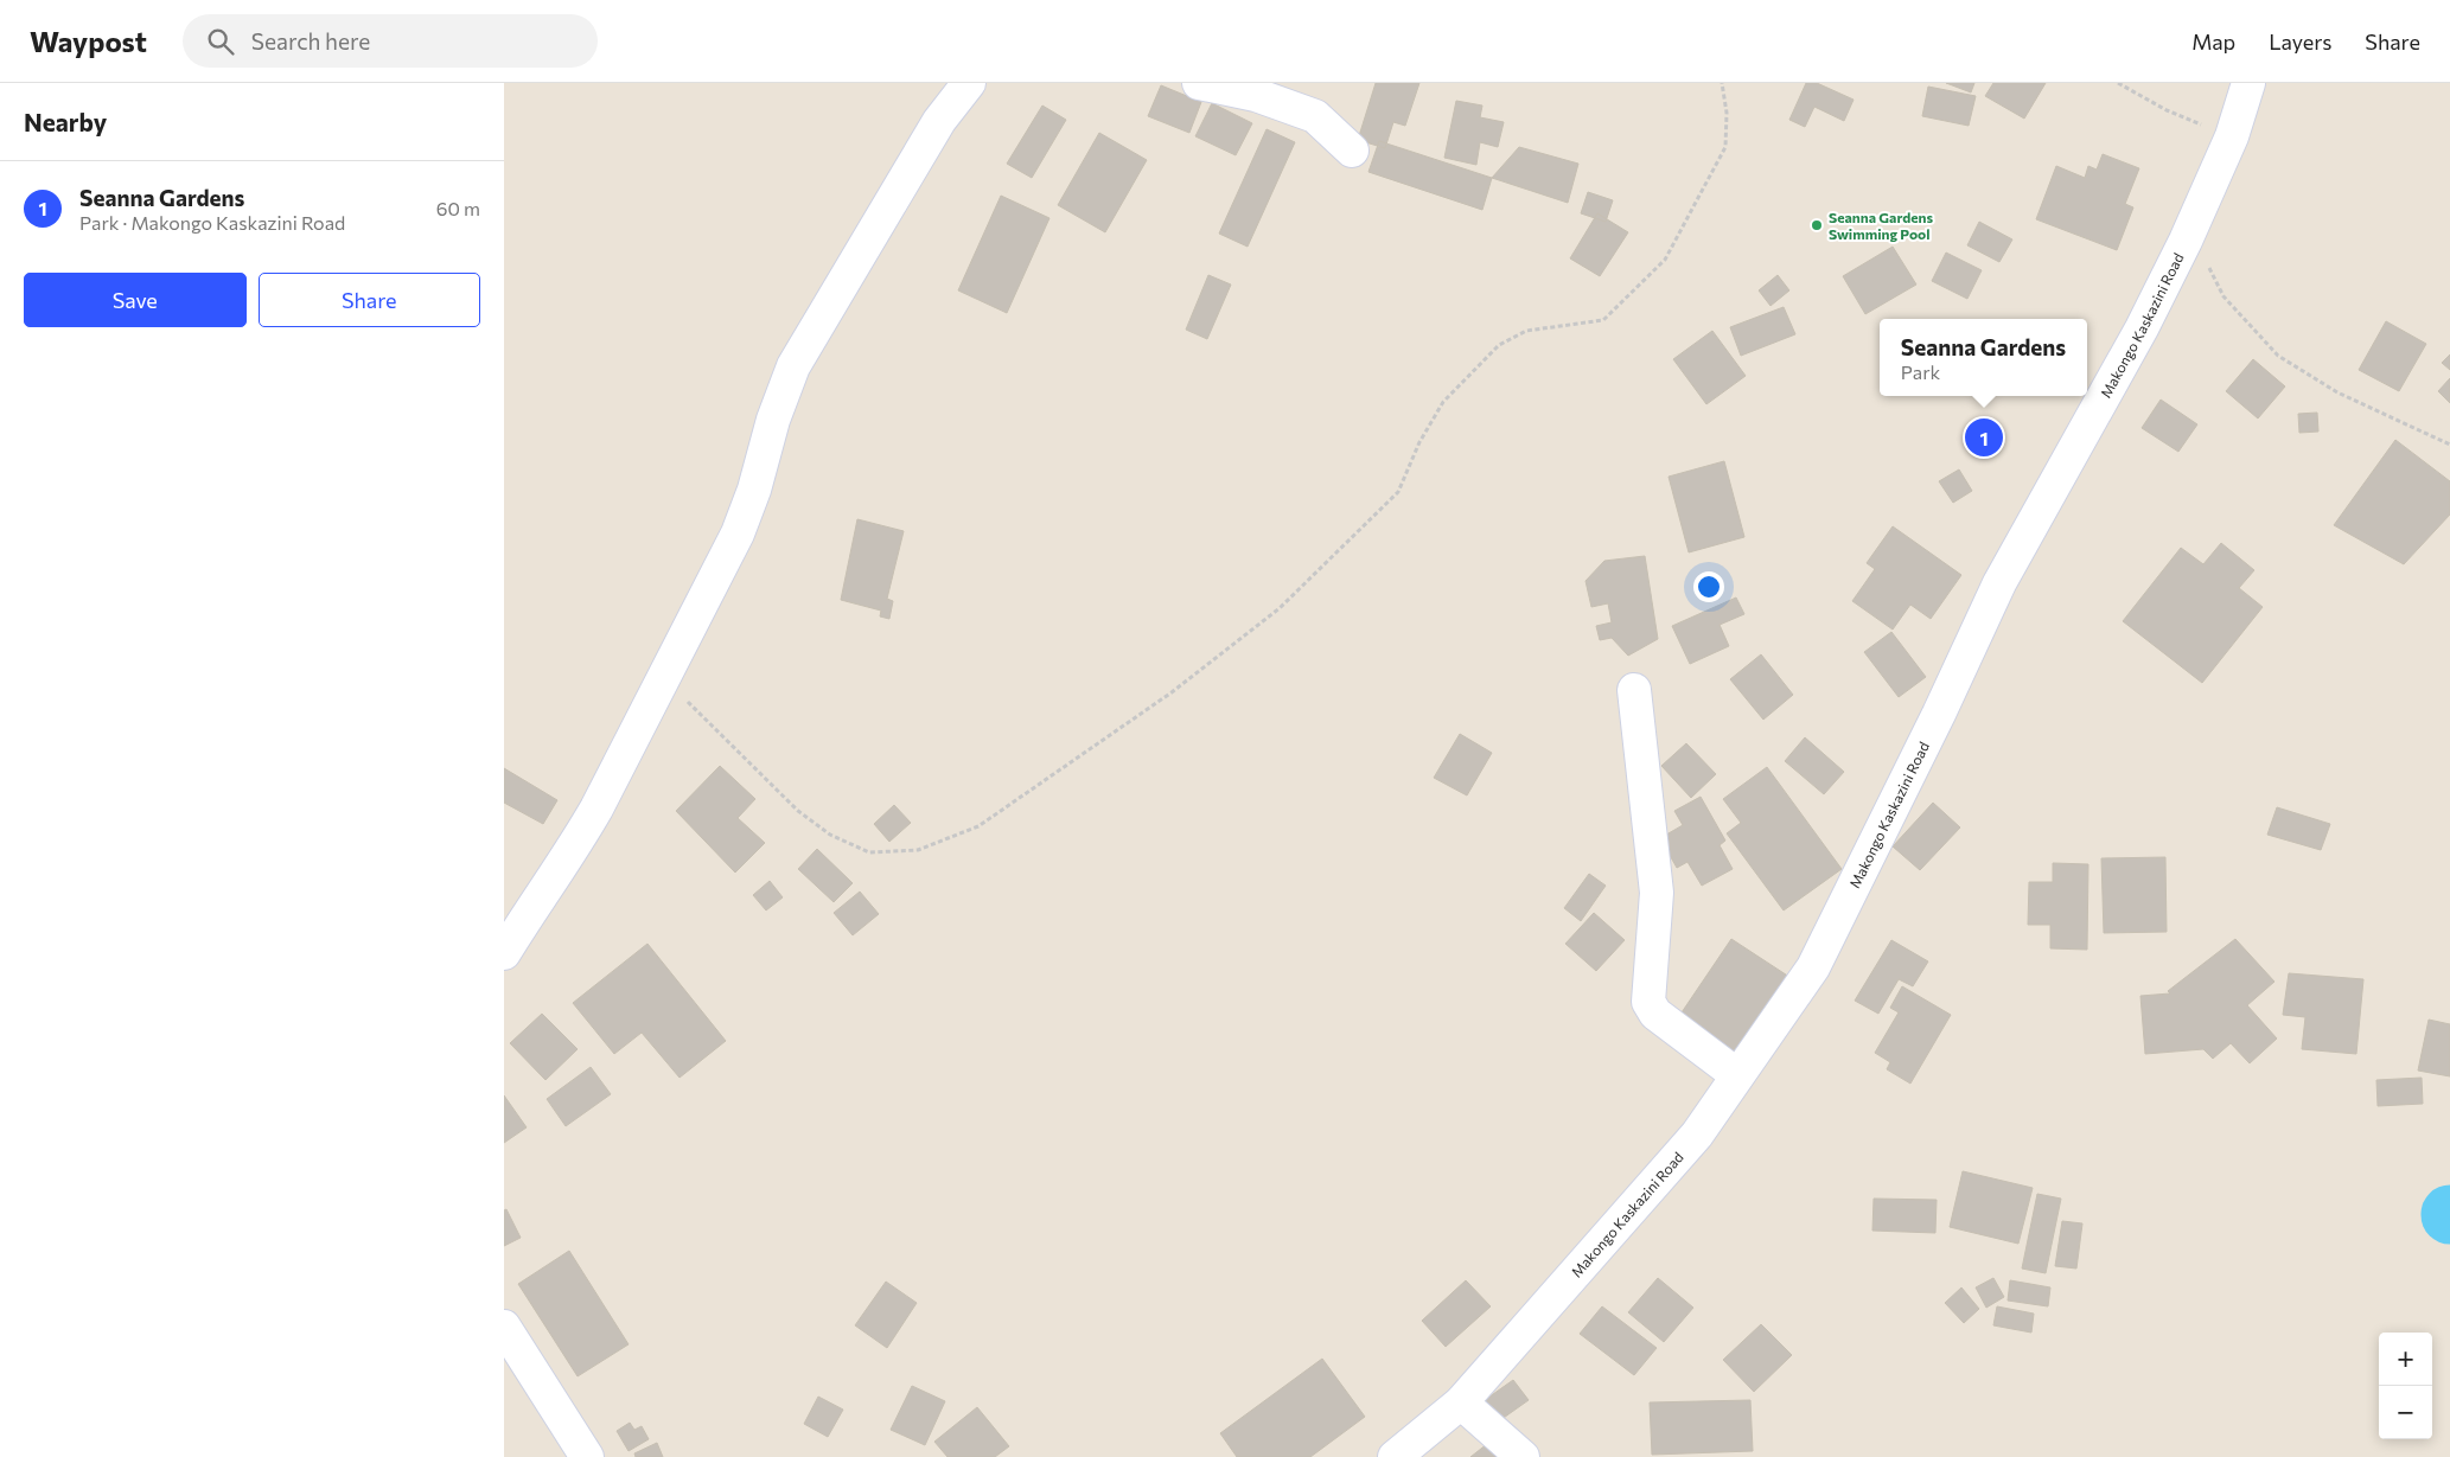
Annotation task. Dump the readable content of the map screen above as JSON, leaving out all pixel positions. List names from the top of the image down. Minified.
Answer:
{"streets":{"street":["Makongo Kaskazini Road"]},"places":["Seanna Gardens Swimming Pool"],"page":{"header":"Waypost","search":"Search here","nav":["Map","Layers","Share"],"heading":"Nearby","list":[{"mark":"1","name":"Seanna Gardens","note":"Park · Makongo Kaskazini Road","value":"60 m"}],"buttons":["Save","Share"],"popup":["Seanna Gardens","Park"],"pins":"1","map_buttons":["+","−"]}}
